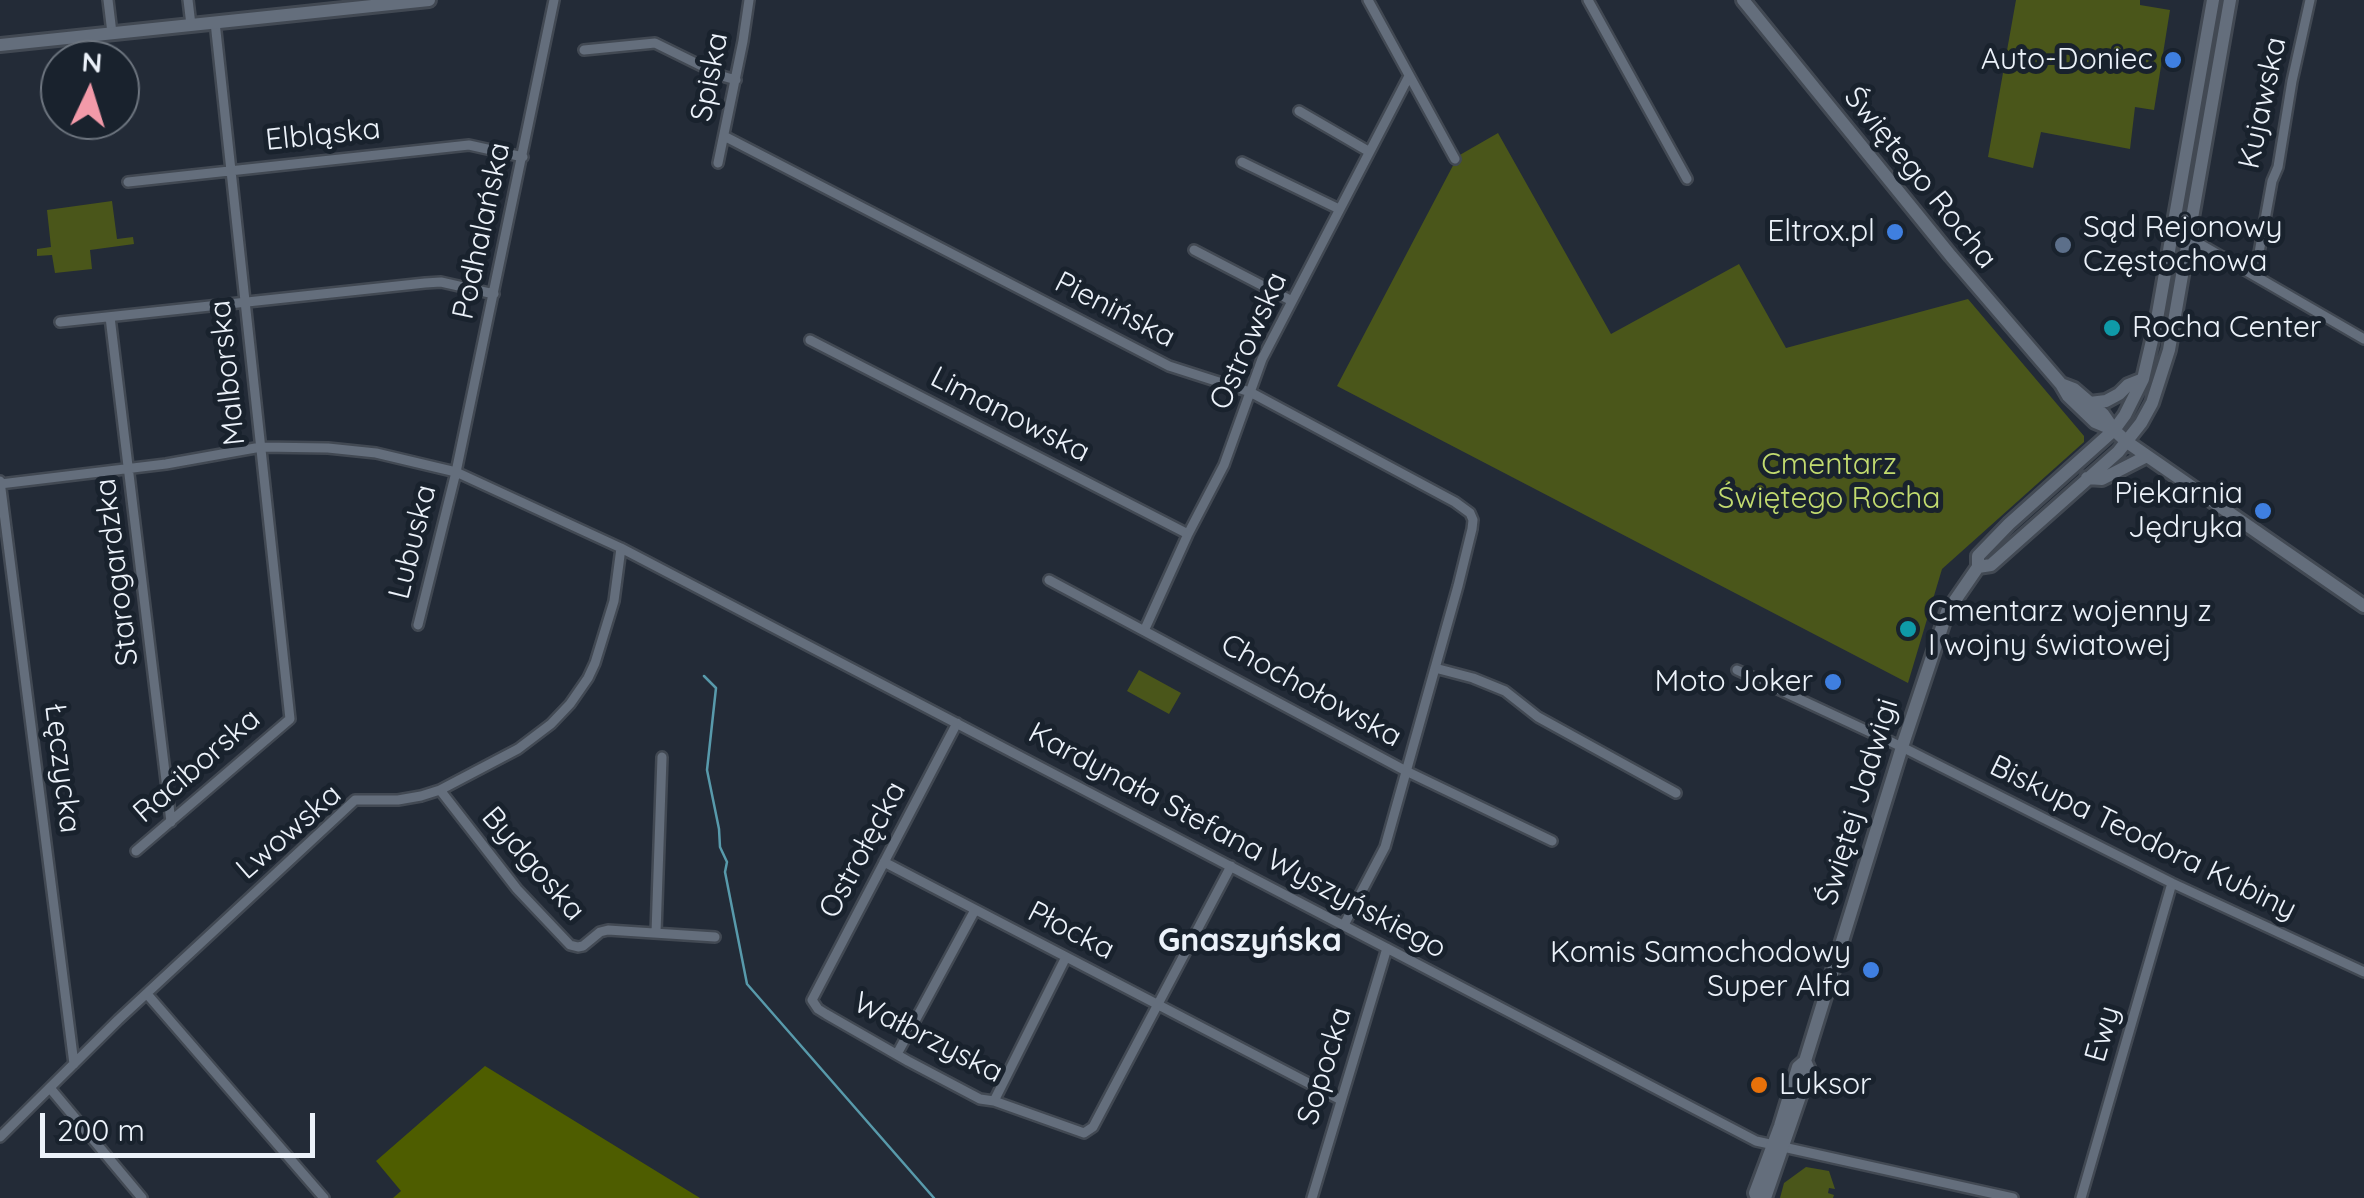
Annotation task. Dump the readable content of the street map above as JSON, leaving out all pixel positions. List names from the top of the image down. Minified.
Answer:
{"streets":{"main road":["Świętego Rocha","Świętej Jadwigi"],"street":["Spiska","Kujawska","Elbląska","Podhalańska","Pienińska","Ostrowska","Malborska","Limanowska","Lubuska","Starogardzka","Chochołowska","Raciborska","Łęczycka","Lwowska","Biskupa Teodora Kubiny","Kardynała Stefana Wyszyńskiego","Ostrołęcka","Bydgoska","Płocka","Ewy","Wałbrzyska","Sopocka"]},"crossings":[["Spiska","Pienińska"],["Elbląska","Podhalańska"],["Elbląska","Malborska"],["Świętego Rocha","Świętej Jadwigi"],["Podhalańska","Lubuska"],["Podhalańska","Kardynała Stefana Wyszyńskiego"],["Pienińska","Ostrowska"],["Ostrowska","Limanowska"],["Ostrowska","Chochołowska"],["Malborska","Raciborska"],["Malborska","Kardynała Stefana Wyszyńskiego"],["Lubuska","Kardynała Stefana Wyszyńskiego"],["Starogardzka","Raciborska"],["Starogardzka","Kardynała Stefana Wyszyńskiego"],["Łęczycka","Lwowska"],["Łęczycka","Kardynała Stefana Wyszyńskiego"],["Świętej Jadwigi","Biskupa Teodora Kubiny"],["Świętej Jadwigi","Kardynała Stefana Wyszyńskiego"],["Lwowska","Kardynała Stefana Wyszyńskiego"],["Lwowska","Bydgoska"],["Biskupa Teodora Kubiny","Ewy"],["Kardynała Stefana Wyszyńskiego","Ostrołęcka"],["Kardynała Stefana Wyszyńskiego","Sopocka"],["Ostrołęcka","Płocka"],["Ostrołęcka","Wałbrzyska"],["Płocka","Wałbrzyska"],["Płocka","Sopocka"]],"districts":["Gnaszyńska"],"parks":["Cmentarz Świętego Rocha"],"places":["Auto-Doniec","Eltrox.pl","Sąd Rejonowy Częstochowa","Rocha Center","Piekarnia Jędryka","Cmentarz wojenny z I wojny światowej","Moto Joker","Komis Samochodowy Super Alfa","Luksor"],"scale_bar":"200 m","north":"top"}
